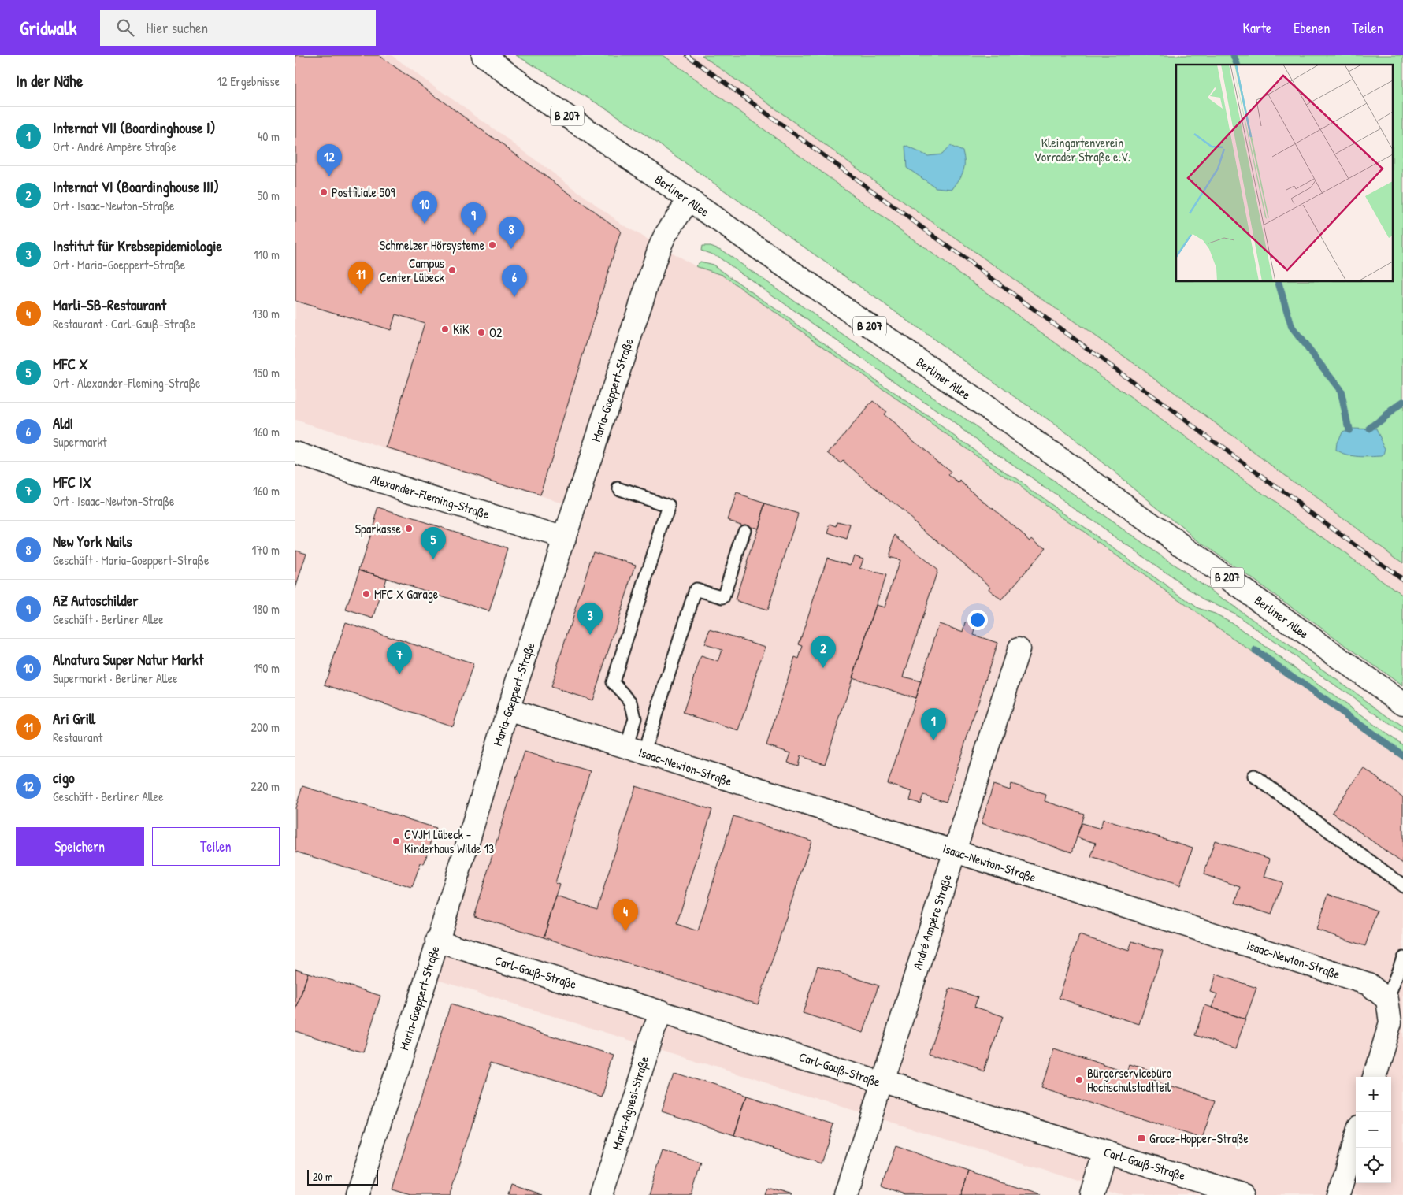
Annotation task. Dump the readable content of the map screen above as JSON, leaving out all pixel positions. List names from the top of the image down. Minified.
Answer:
{"streets":{"street":["B 207","Berliner Allee","Maria-Goeppert-Straße","Alexander-Fleming-Straße","Isaac-Newton-Straße","André Ampère Straße","Carl-Gauß-Straße","Maria-Agnesi-Straße"]},"crossings":[["Berliner Allee","Maria-Goeppert-Straße"],["Maria-Goeppert-Straße","Alexander-Fleming-Straße"],["Maria-Goeppert-Straße","Isaac-Newton-Straße"],["Maria-Goeppert-Straße","Carl-Gauß-Straße"],["Isaac-Newton-Straße","André Ampère Straße"],["André Ampère Straße","Carl-Gauß-Straße"],["Carl-Gauß-Straße","Maria-Agnesi-Straße"]],"parks":["Kleingartenverein Vorrader Straße e.V."],"places":{"other":["Postfiliale 509","Schmelzer Hörsysteme","Campus Center Lübeck","KiK","O2","Sparkasse","MFC X Garage","CVJM Lübeck - Kinderhaus Wilde 13","Bürgerservicebüro Hochschulstadtteil"],"transit":["Grace-Hopper-Straße"]},"scale_bar":"20 m","page":{"header":"Gridwalk","search":"Hier suchen","nav":["Karte","Ebenen","Teilen"],"heading":["In der Nähe","12 Ergebnisse"],"list":[{"mark":"1","name":"Internat VII (Boardinghouse I)","note":"Ort · André Ampère Straße","value":"40 m"},{"mark":"2","name":"Internat VI (Boardinghouse III)","note":"Ort · Isaac-Newton-Straße","value":"50 m"},{"mark":"3","name":"Institut für Krebsepidemiologie","note":"Ort · Maria-Goeppert-Straße","value":"110 m"},{"mark":"4","name":"Marli-SB-Restaurant","note":"Restaurant · Carl-Gauß-Straße","value":"130 m"},{"mark":"5","name":"MFC X","note":"Ort · Alexander-Fleming-Straße","value":"150 m"},{"mark":"6","name":"Aldi","note":"Supermarkt","value":"160 m"},{"mark":"7","name":"MFC IX","note":"Ort · Isaac-Newton-Straße","value":"160 m"},{"mark":"8","name":"New York Nails","note":"Geschäft · Maria-Goeppert-Straße","value":"170 m"},{"mark":"9","name":"AZ Autoschilder","note":"Geschäft · Berliner Allee","value":"180 m"},{"mark":"10","name":"Alnatura Super Natur Markt","note":"Supermarkt · Berliner Allee","value":"190 m"},{"mark":"11","name":"Ari Grill","note":"Restaurant","value":"200 m"},{"mark":"12","name":"cigo","note":"Geschäft · Berliner Allee","value":"220 m"}],"pins":["12","10","9","8","11","6","5","3","2","7","1","4"],"buttons":["Speichern","Teilen"],"map_buttons":["+","−"],"scale":"20 m"}}
